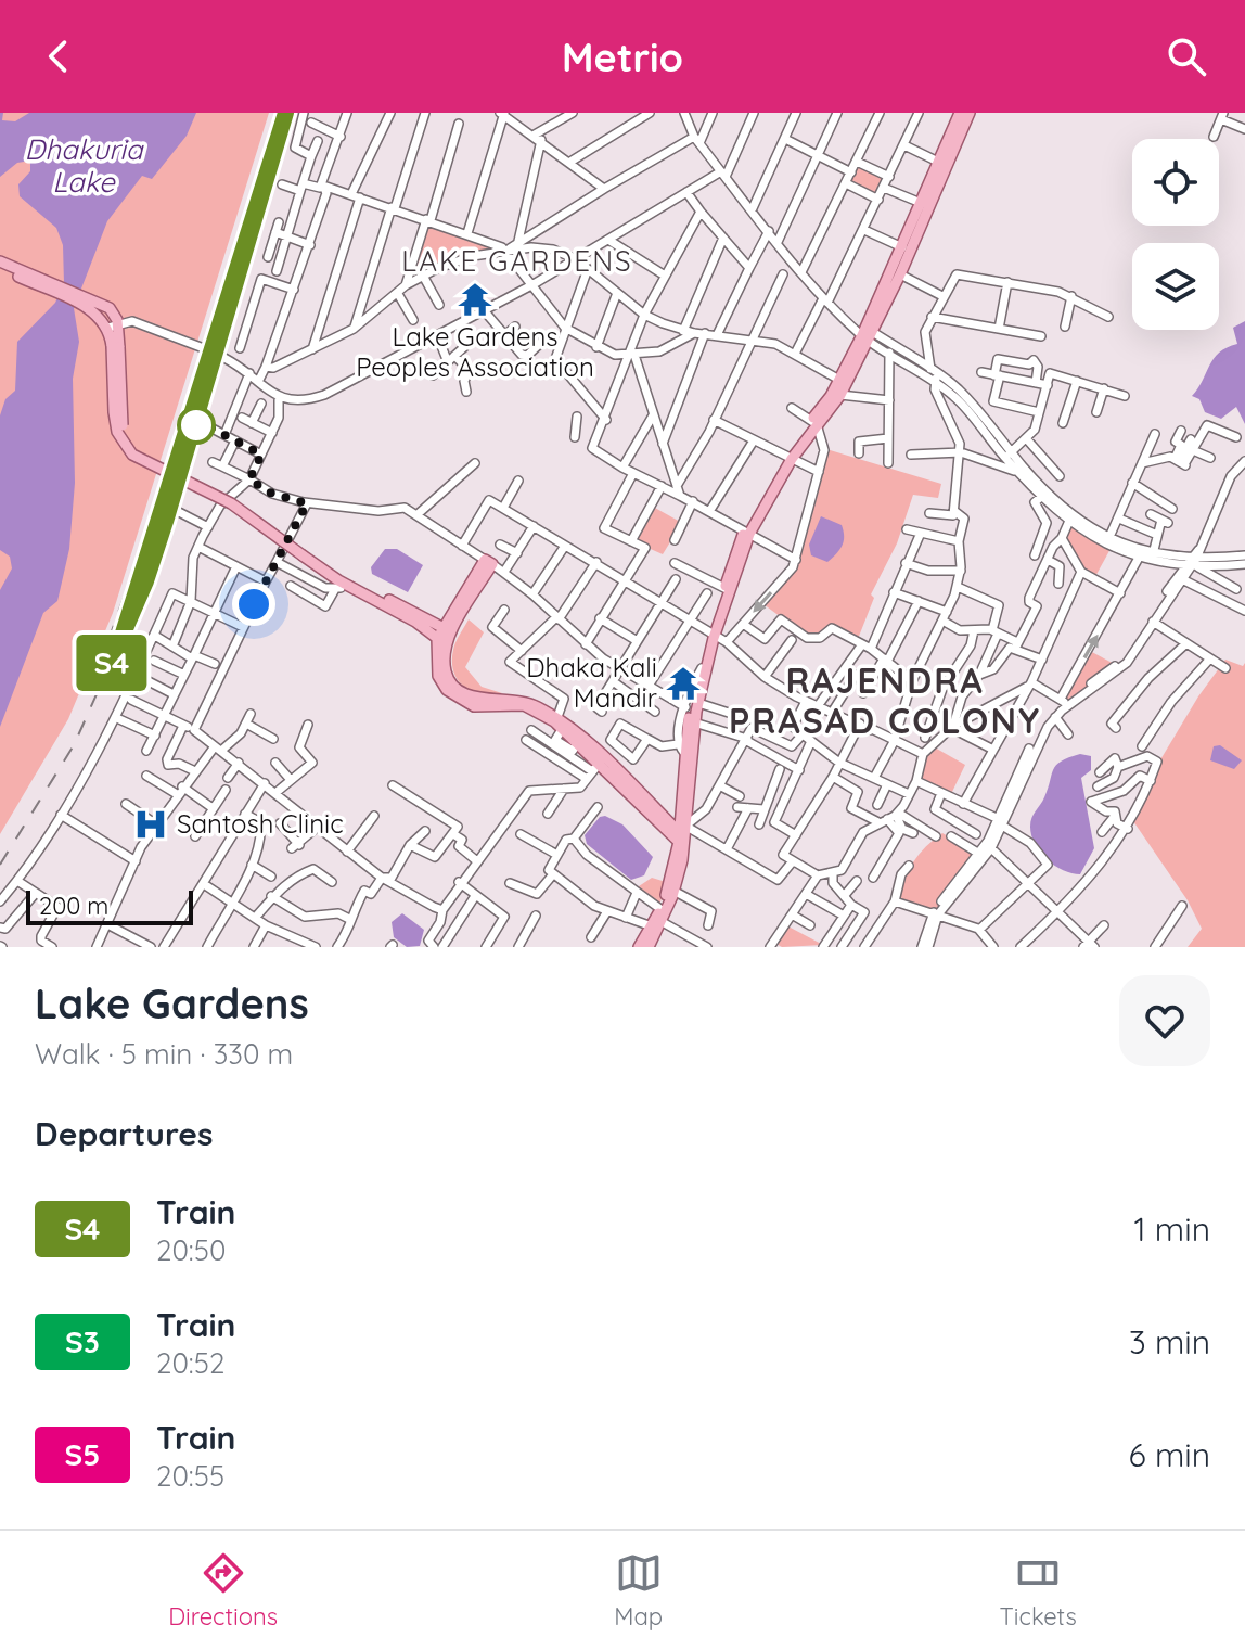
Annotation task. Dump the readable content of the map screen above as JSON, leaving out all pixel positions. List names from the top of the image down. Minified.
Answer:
{"districts":["LAKE GARDENS","RAJENDRA PRASAD COLONY"],"water":["Dhakuria Lake"],"places":{"temple":["Lake Gardens Peoples Association","Dhaka Kali Mandir"],"hospital":["Santosh Clinic"]},"scale_bar":"200 m","page":{"header":"Metrio","on_map":"S4","scale":"200 m","heading":[["Lake Gardens","Walk · 5 min · 330 m"],"Departures"],"list":[{"mark":"S4","name":"Train","note":"20:50","value":"1 min"},{"mark":"S3","name":"Train","note":"20:52","value":"3 min"},{"mark":"S5","name":"Train","note":"20:55","value":"6 min"}],"tabs":["Directions","Map","Tickets"]}}
